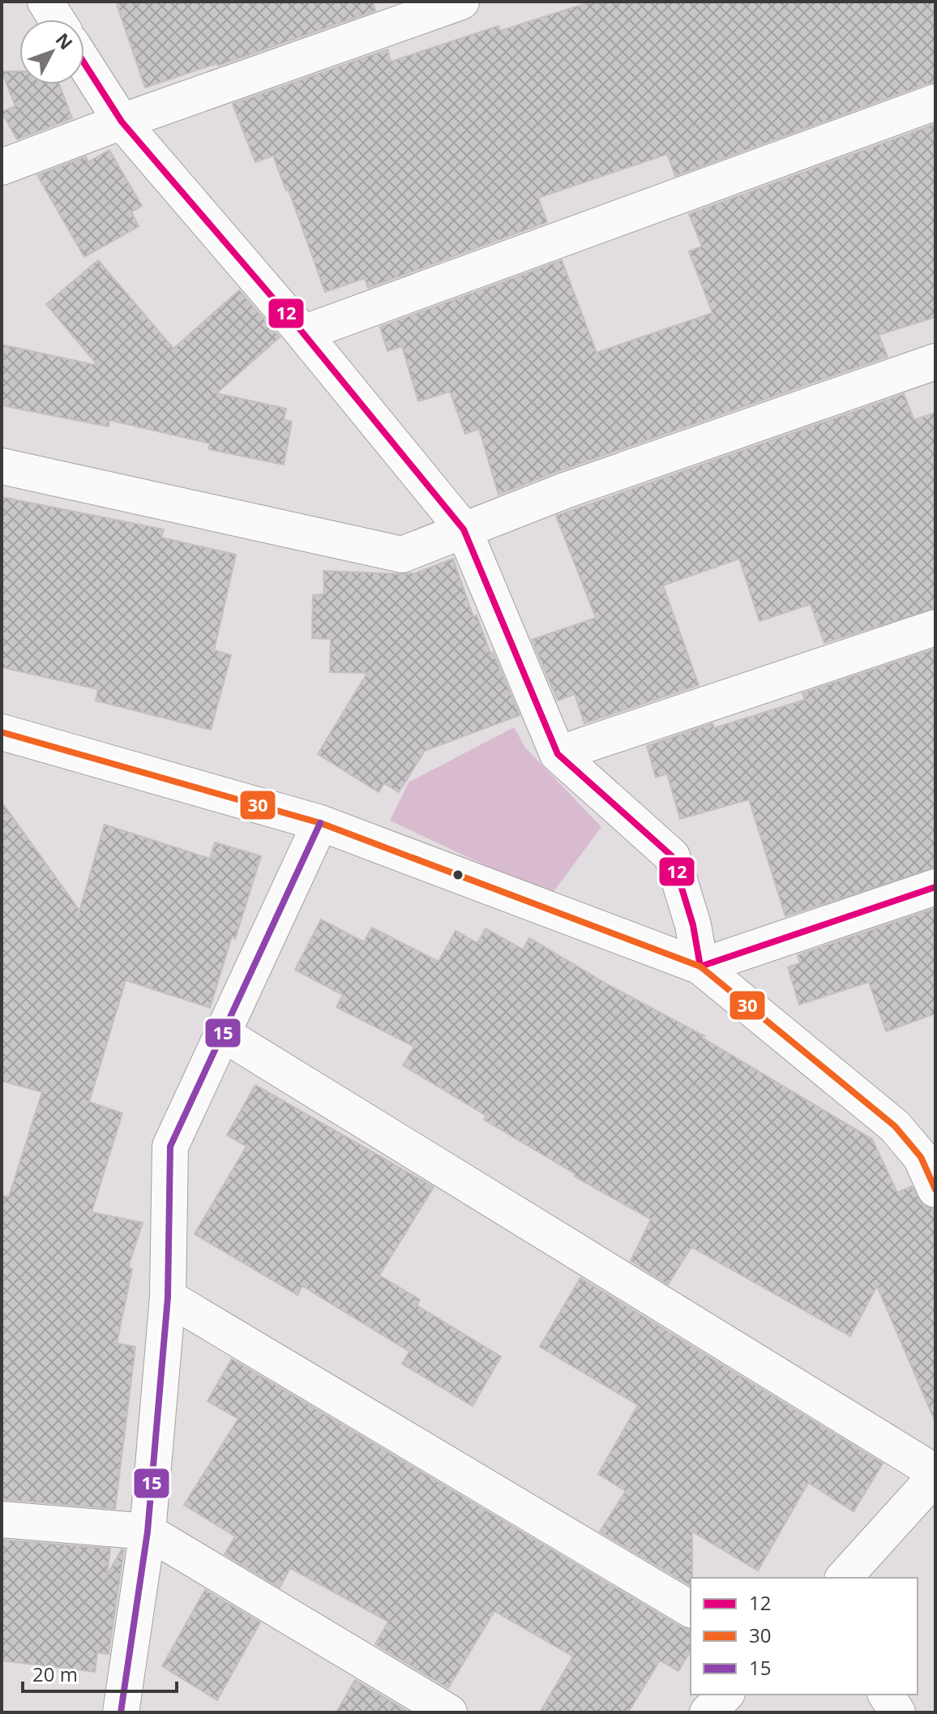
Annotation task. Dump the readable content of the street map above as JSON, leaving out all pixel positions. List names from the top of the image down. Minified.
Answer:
{"lines":["transit line 12","transit line 30","transit line 15"],"legend":["12","30","15"],"scale_bar":"20 m","north":"top right"}
